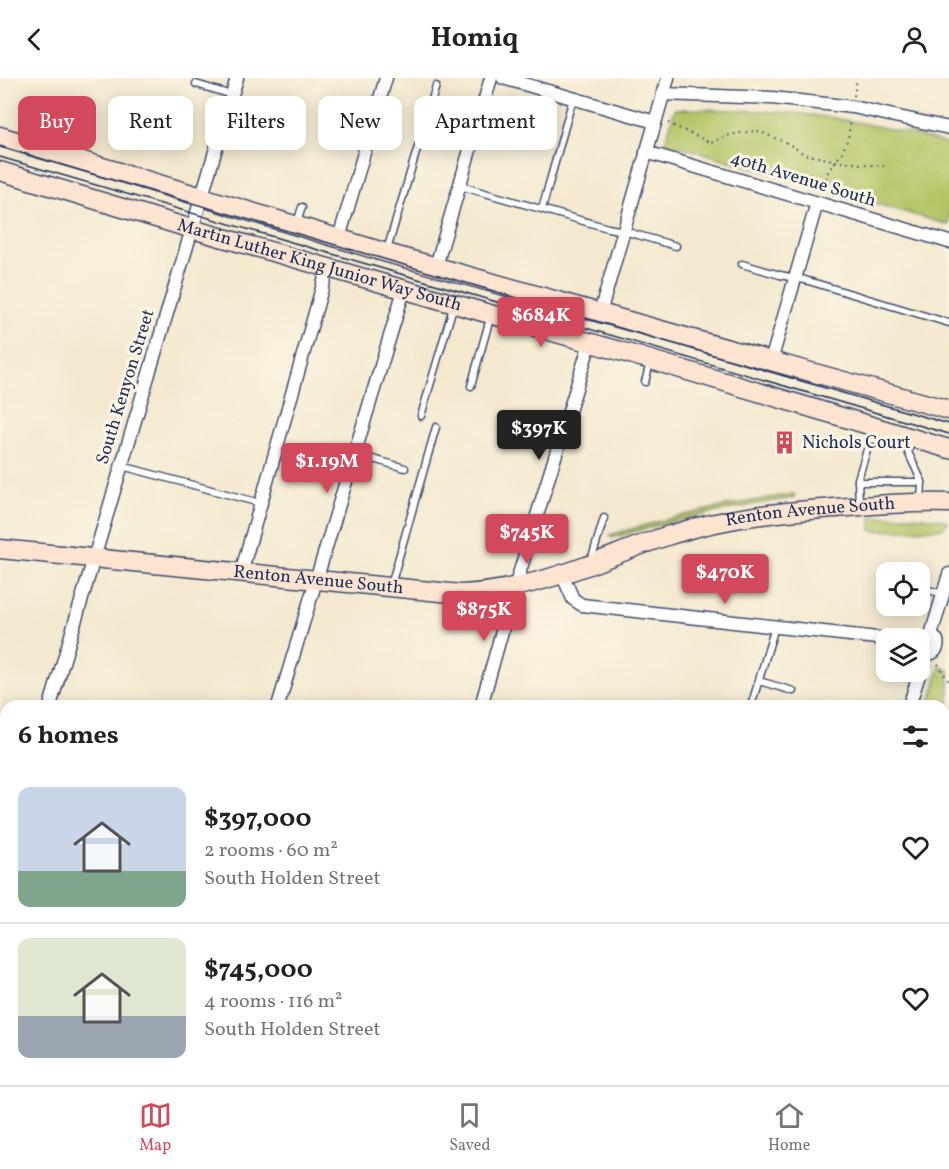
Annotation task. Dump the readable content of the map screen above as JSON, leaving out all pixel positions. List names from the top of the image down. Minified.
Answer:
{"streets":{"main road":["Martin Luther King Junior Way South","Renton Avenue South"],"street":["40th Avenue South","South Kenyon Street"]},"crossings":[["Martin Luther King Junior Way South","South Kenyon Street"],["South Kenyon Street","Renton Avenue South"]],"places":{"building":["Nichols Court"]},"page":{"header":"Homiq","chip":["Buy","Rent","Filters","New","Apartment"],"price":["$684K","$397K","$1.19M","$745K","$470K","$875K"],"heading":"6 homes","list":[{"name":"$397,000","note":"2 rooms · 60 m² · South Holden Street"},{"name":"$745,000","note":"4 rooms · 116 m² · South Holden Street"}],"tabs":["Map","Saved","Home"]}}
